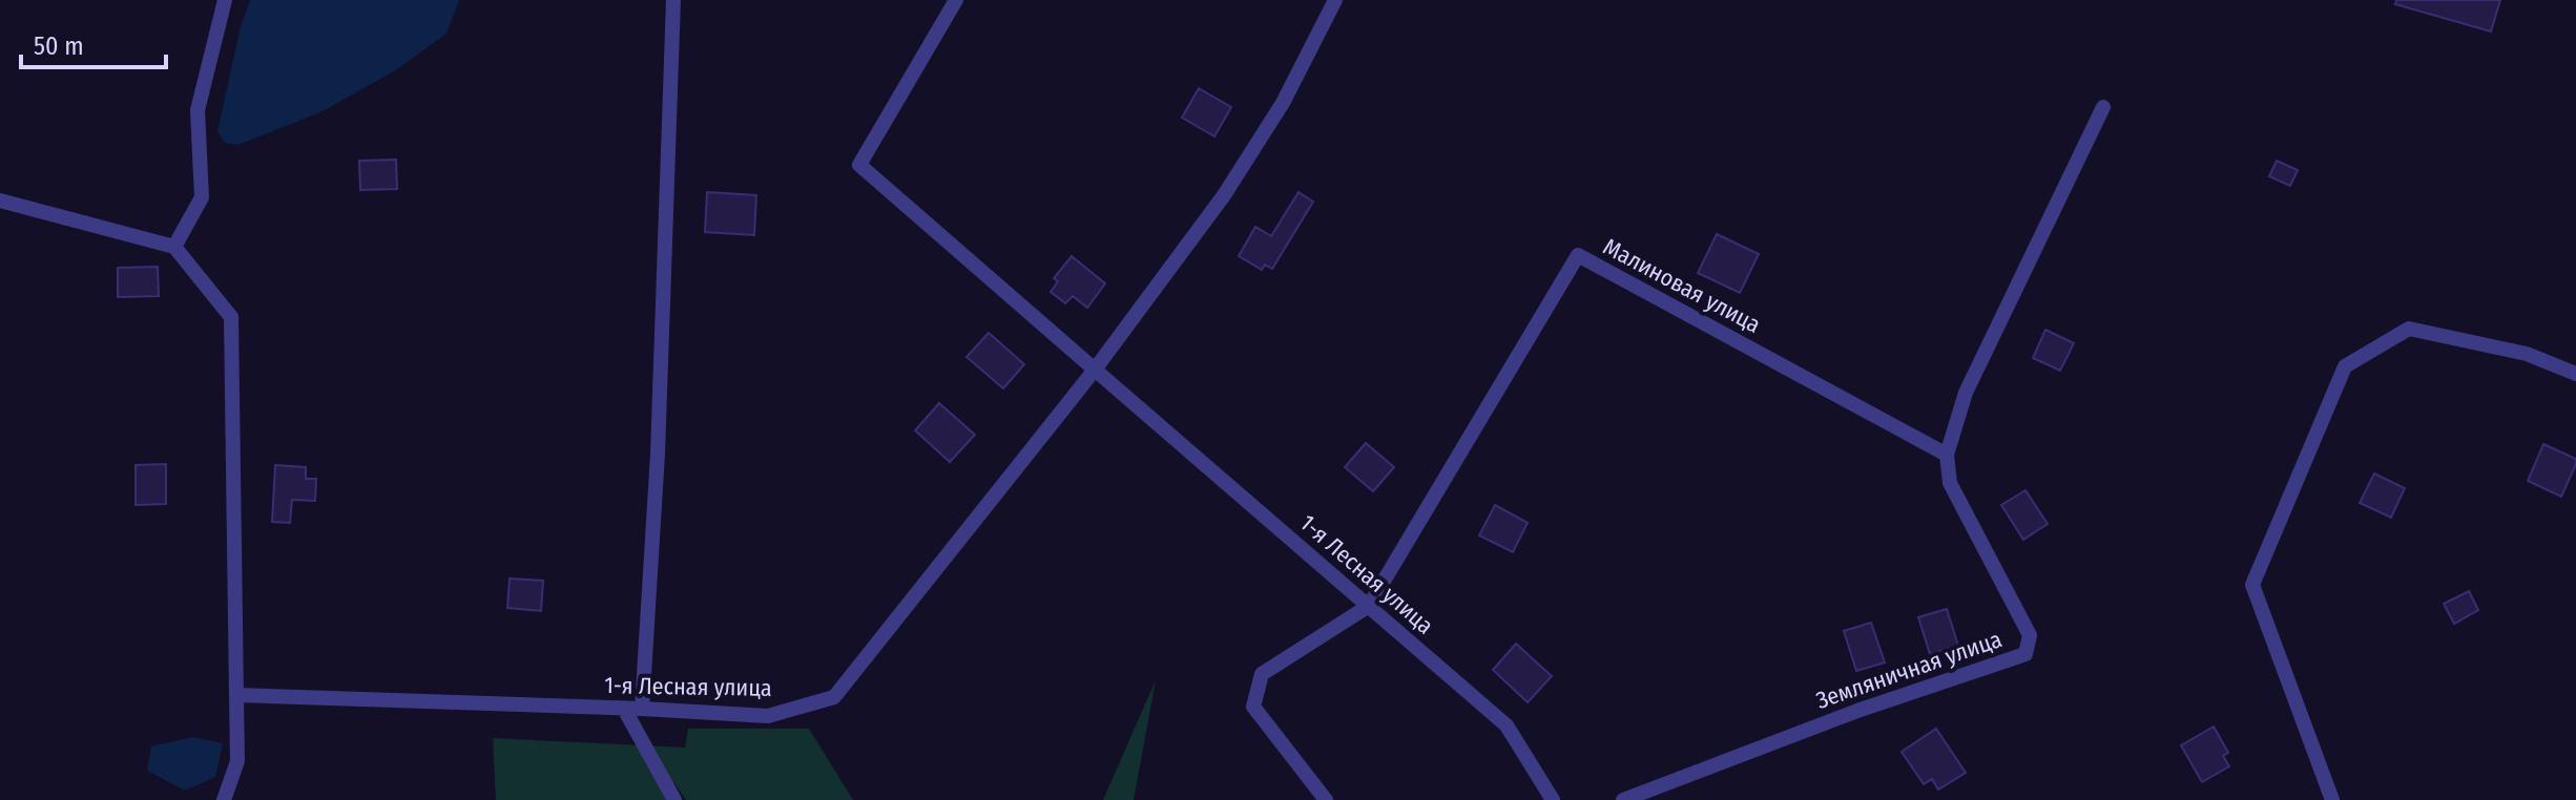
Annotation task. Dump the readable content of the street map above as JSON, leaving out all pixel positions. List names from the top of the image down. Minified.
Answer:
{"streets":{"street":["Малиновая улица","1-я Лесная улица","Земляничная улица"]},"crossings":[["Малиновая улица","1-я Лесная улица"],["Малиновая улица","Земляничная улица"]],"scale_bar":"50 m"}
